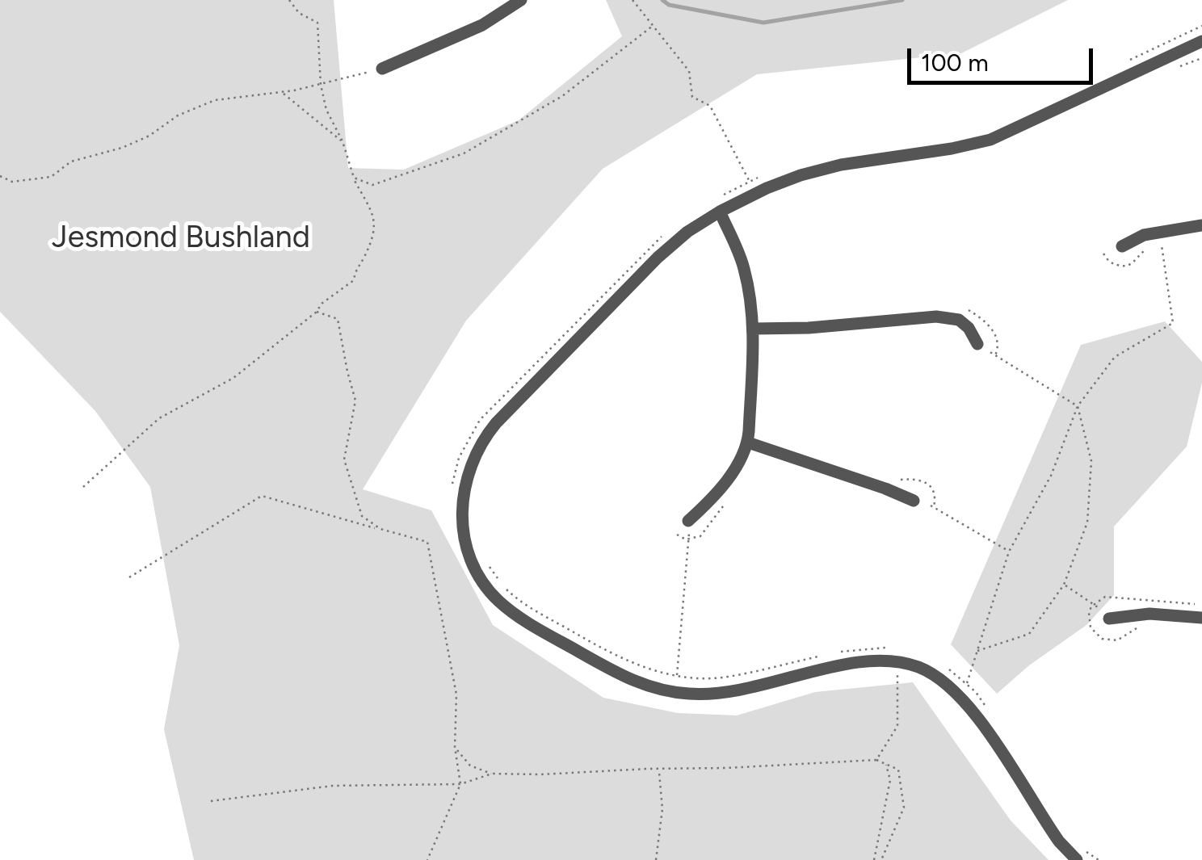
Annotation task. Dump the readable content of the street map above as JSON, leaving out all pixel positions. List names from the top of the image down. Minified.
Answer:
{"parks":["Jesmond Bushland"],"scale_bar":"100 m"}
